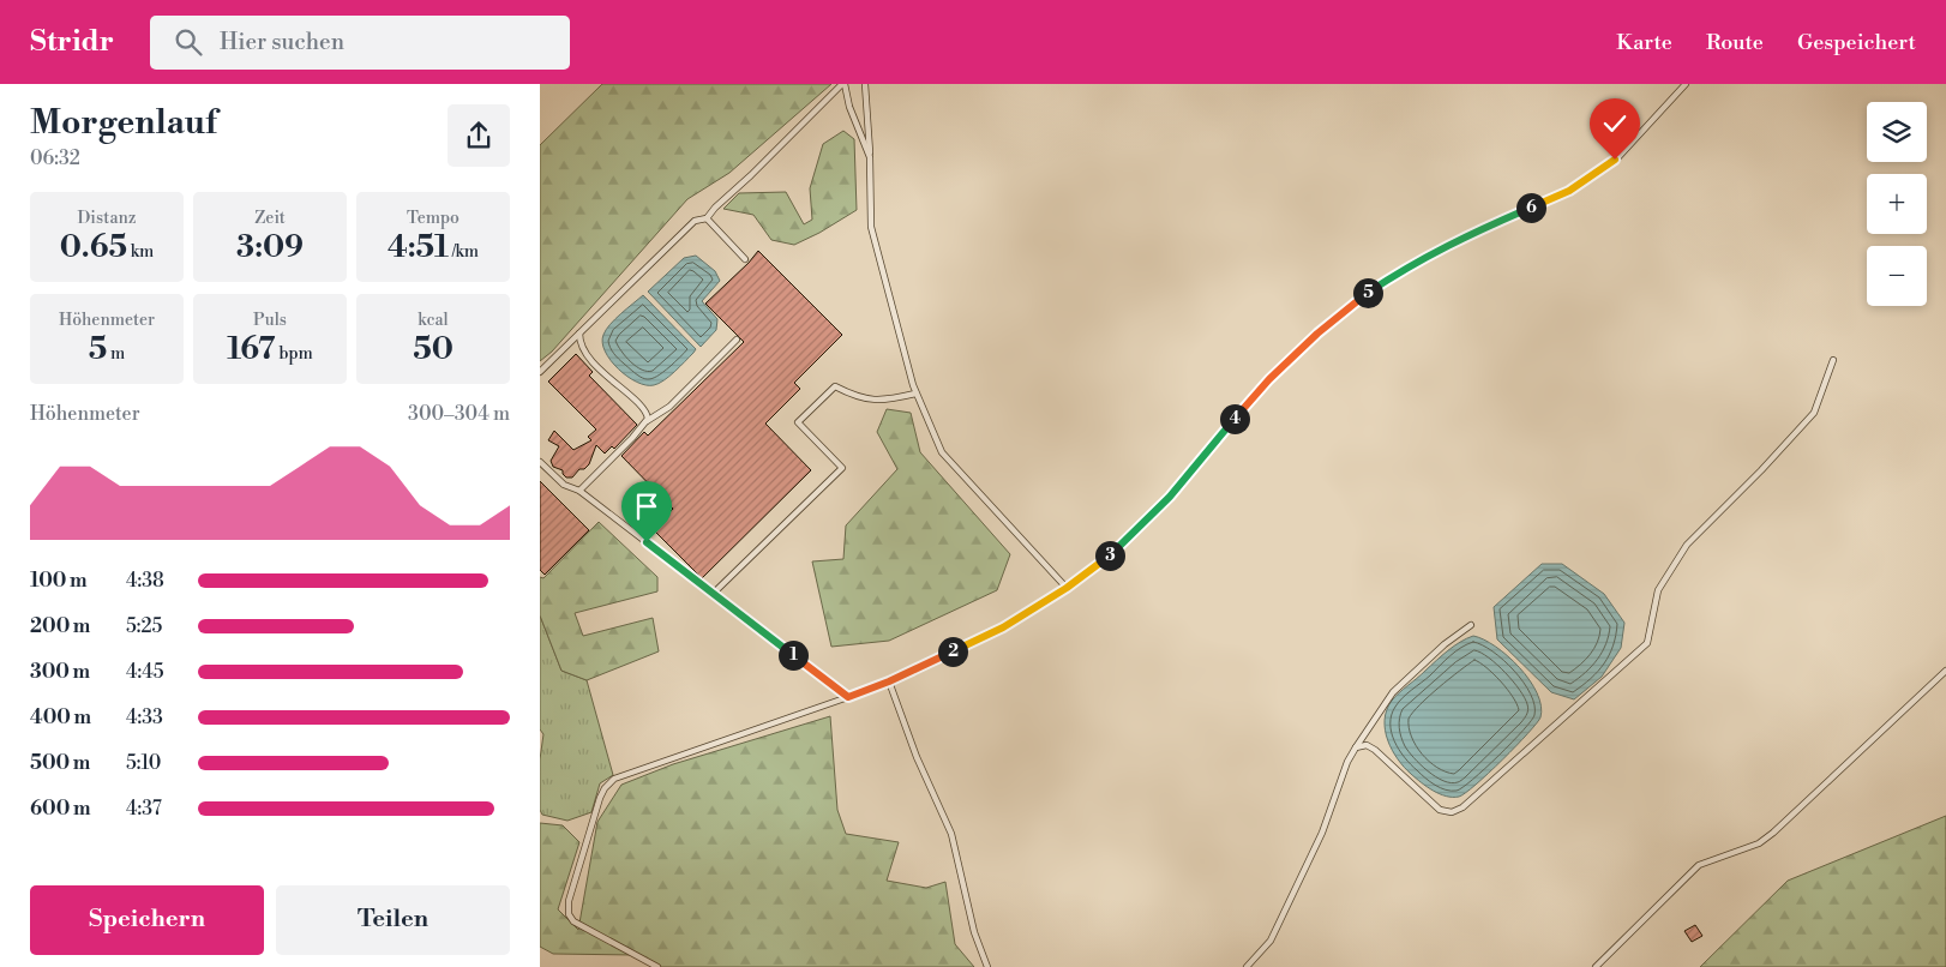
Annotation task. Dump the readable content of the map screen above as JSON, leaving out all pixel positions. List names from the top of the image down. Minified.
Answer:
{"page":{"header":"Stridr","search":"Hier suchen","nav":["Karte","Route","Gespeichert"],"heading":["Morgenlauf","06:32"],"map_buttons":["+","−"],"stats":[["Distanz","0.65 km"],["Zeit","3:09"],["Tempo","4:51 /km"],["Höhenmeter","5 m"],["Puls","167 bpm"],["kcal","50"]],"pins":["6","5","4","3","2","1"],"chart":["Höhenmeter","300–304 m"],"list":[{"name":"100 m","note":"4:38"},{"name":"200 m","note":"5:25"},{"name":"300 m","note":"4:45"},{"name":"400 m","note":"4:33"},{"name":"500 m","note":"5:10"},{"name":"600 m","note":"4:37"}],"buttons":["Speichern","Teilen"]}}
